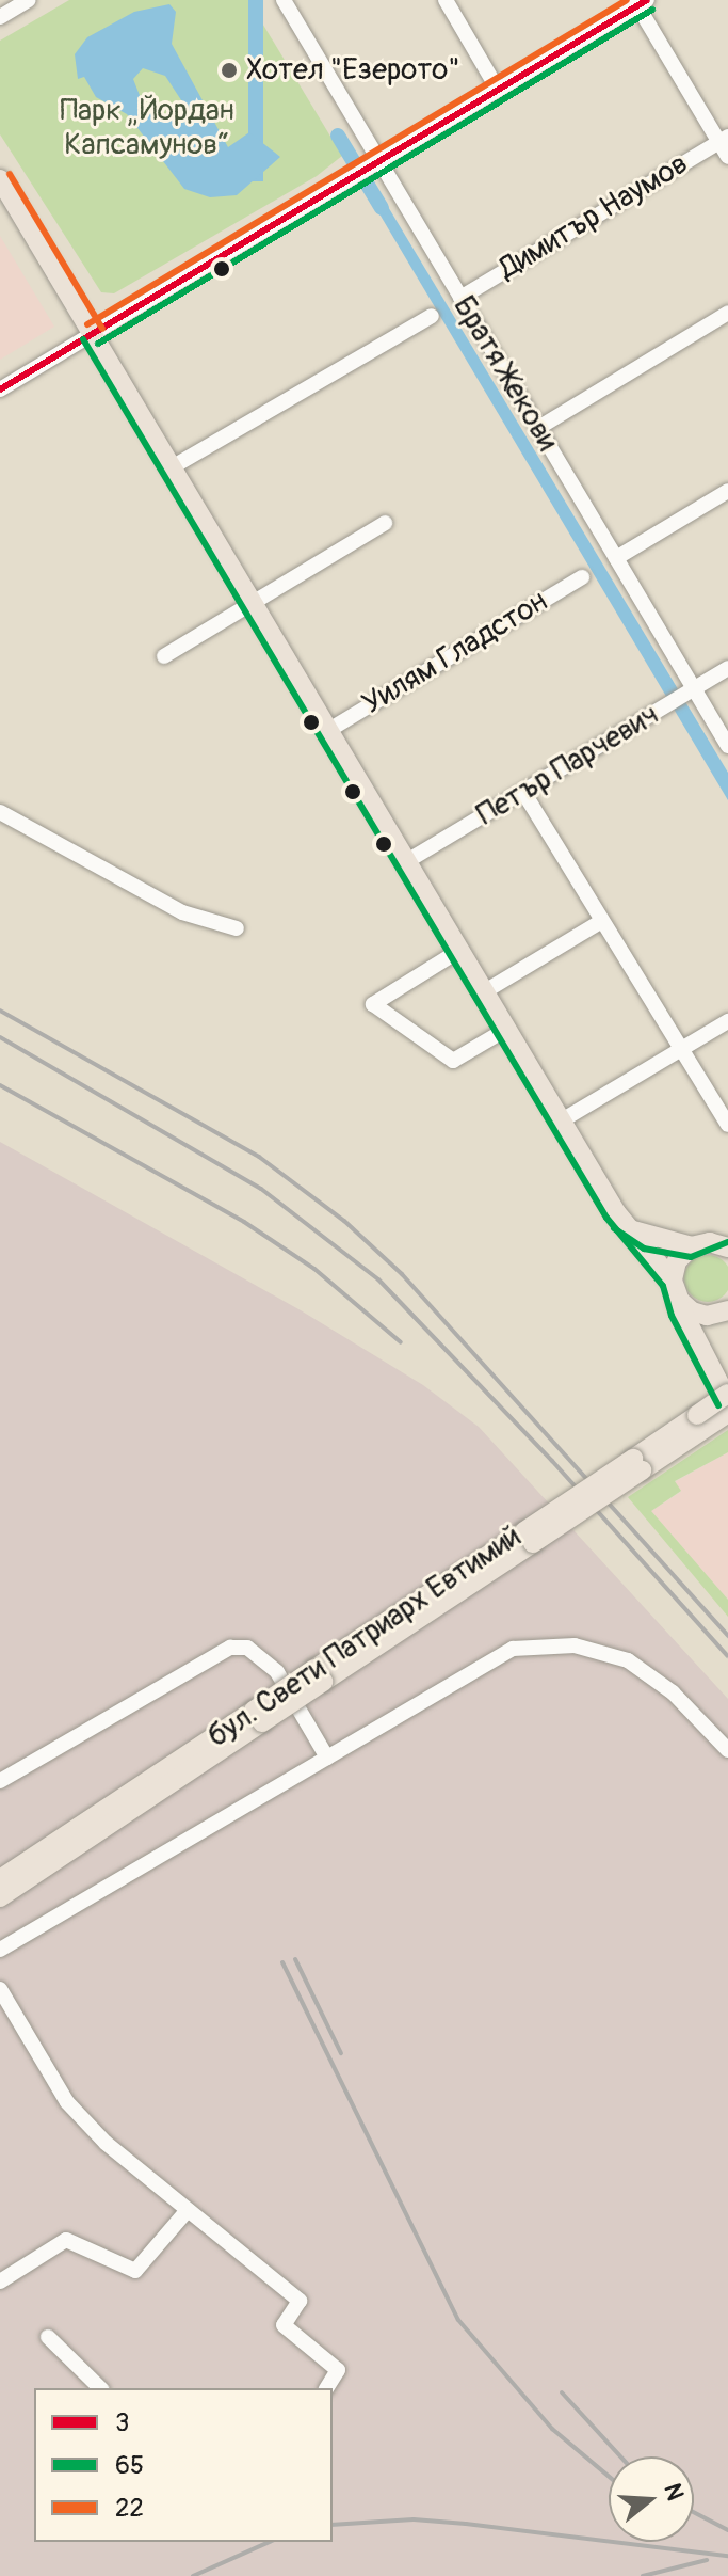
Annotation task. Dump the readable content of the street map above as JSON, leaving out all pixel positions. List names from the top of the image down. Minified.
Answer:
{"streets":{"main road":["бул. Свети Патриарх Евтимий"],"street":["Димитър Наумов","Братя Жекови","Уилям Гладстон","Петър Парчевич"]},"crossings":[["Димитър Наумов","Братя Жекови"],["Братя Жекови","Петър Парчевич"]],"parks":["Парк „Йордан Капсамунов“"],"places":["Хотел \"Езерото\""],"lines":["transit line 3","transit line 22","transit line 65"],"legend":["3","65","22"],"north":"right"}
